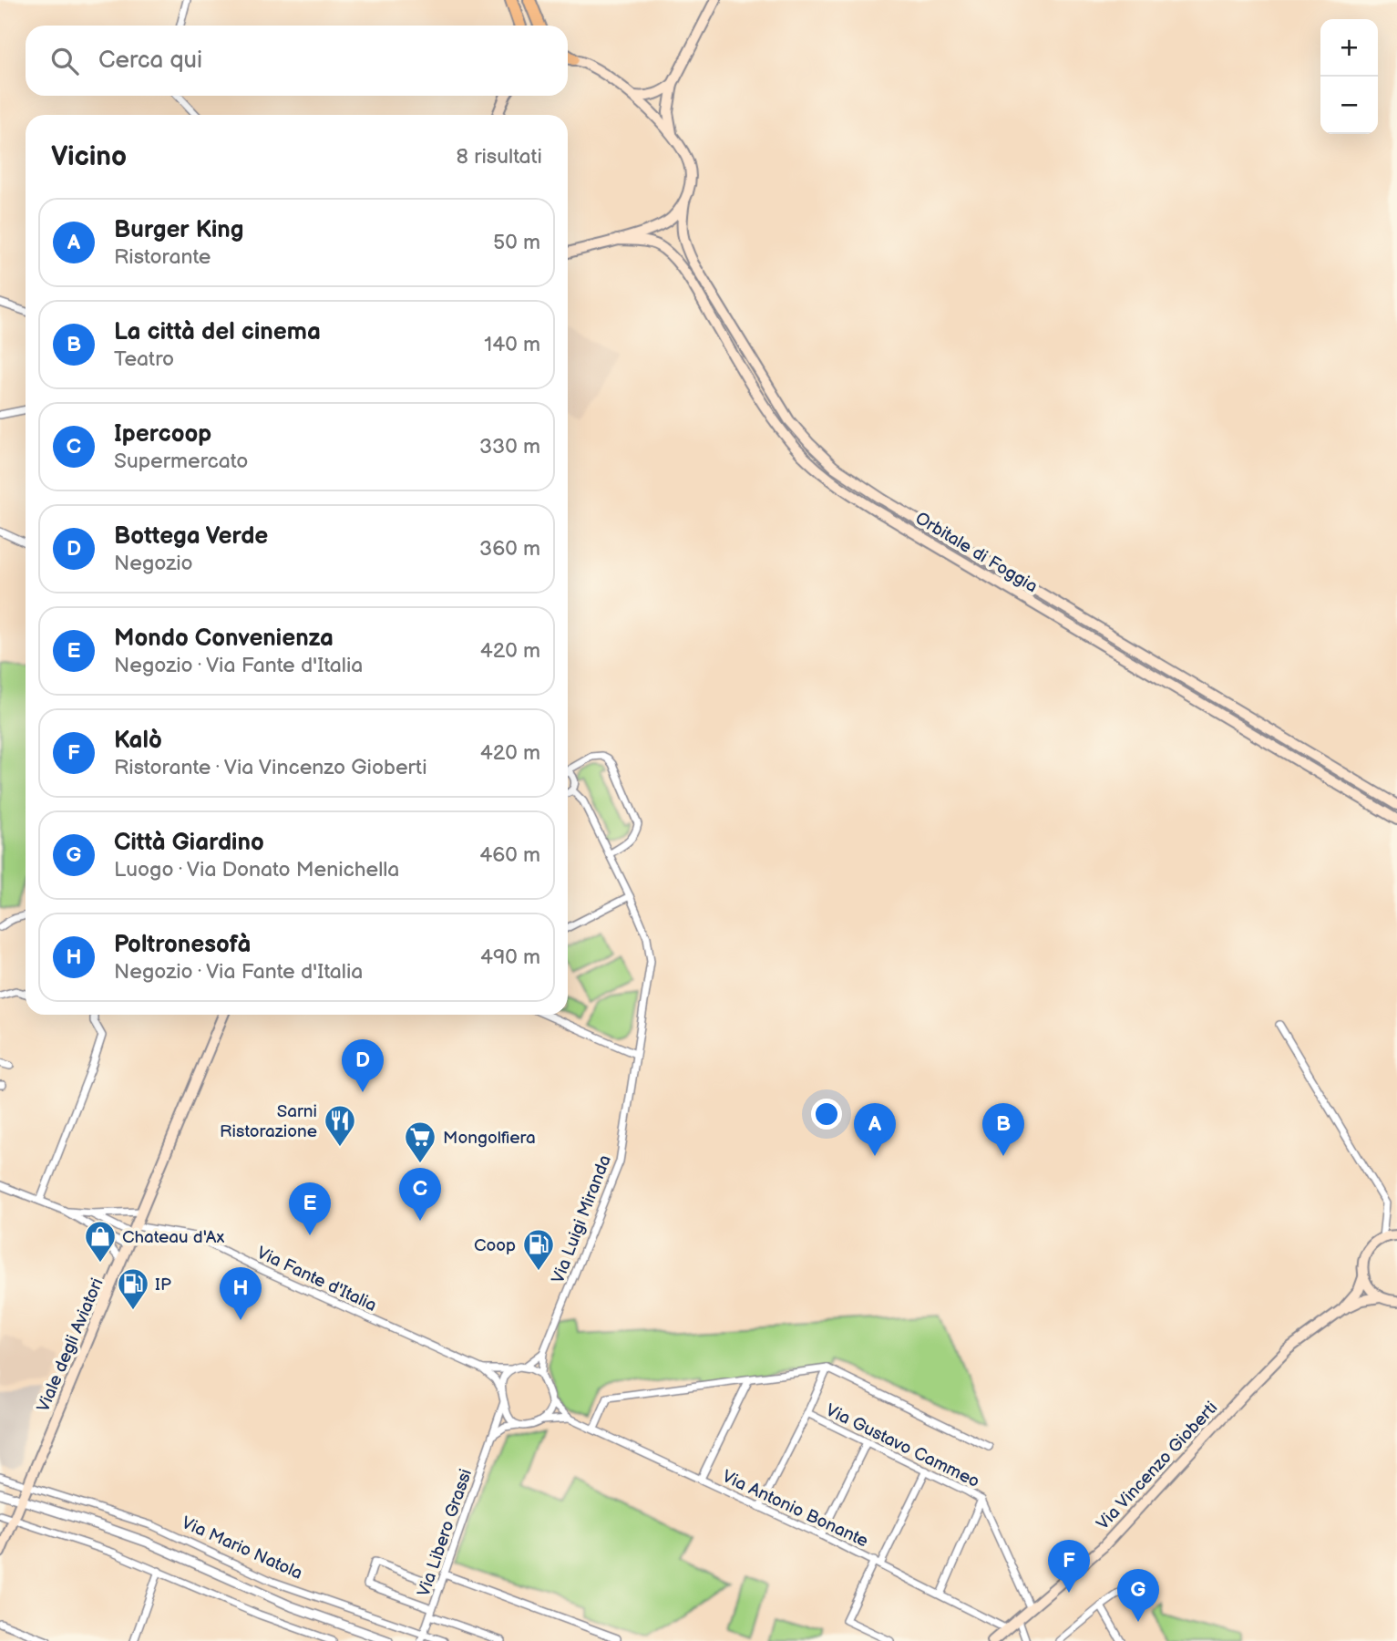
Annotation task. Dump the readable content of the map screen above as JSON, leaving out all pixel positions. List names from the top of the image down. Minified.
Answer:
{"streets":{"main road":["Orbitale di Foggia","Viale degli Aviatori","Via Vincenzo Gioberti"],"street":["Via Luigi Miranda","Via Fante d'Italia","Via Gustavo Cammeo","Via Antonio Bonante","Via Libero Grassi","Via Mario Natola"]},"crossings":[["Via Luigi Miranda","Via Fante d'Italia"],["Via Luigi Miranda","Via Antonio Bonante"],["Via Luigi Miranda","Via Libero Grassi"],["Via Fante d'Italia","Viale degli Aviatori"],["Via Fante d'Italia","Via Antonio Bonante"],["Via Fante d'Italia","Via Libero Grassi"],["Viale degli Aviatori","Via Mario Natola"],["Via Gustavo Cammeo","Via Vincenzo Gioberti"],["Via Vincenzo Gioberti","Via Antonio Bonante"],["Via Antonio Bonante","Via Libero Grassi"],["Via Libero Grassi","Via Mario Natola"]],"places":{"restaurant":["Sarni Ristorazione"],"supermarket":["Mongolfiera"],"shop":["Chateau d'Ax"],"fuel station":["Coop","IP"]},"page":{"map_buttons":["+","−"],"search":"Cerca qui","heading":["Vicino","8 risultati"],"list":[{"mark":"A","name":"Burger King","note":"Ristorante","value":"50 m"},{"mark":"B","name":"La città del cinema","note":"Teatro","value":"140 m"},{"mark":"C","name":"Ipercoop","note":"Supermercato","value":"330 m"},{"mark":"D","name":"Bottega Verde","note":"Negozio","value":"360 m"},{"mark":"E","name":"Mondo Convenienza","note":"Negozio · Via Fante d'Italia","value":"420 m"},{"mark":"F","name":"Kalò","note":"Ristorante · Via Vincenzo Gioberti","value":"420 m"},{"mark":"G","name":"Città Giardino","note":"Luogo · Via Donato Menichella","value":"460 m"},{"mark":"H","name":"Poltronesofà","note":"Negozio · Via Fante d'Italia","value":"490 m"}],"pins":["D","A","B","C","E","H","F","G"]}}
